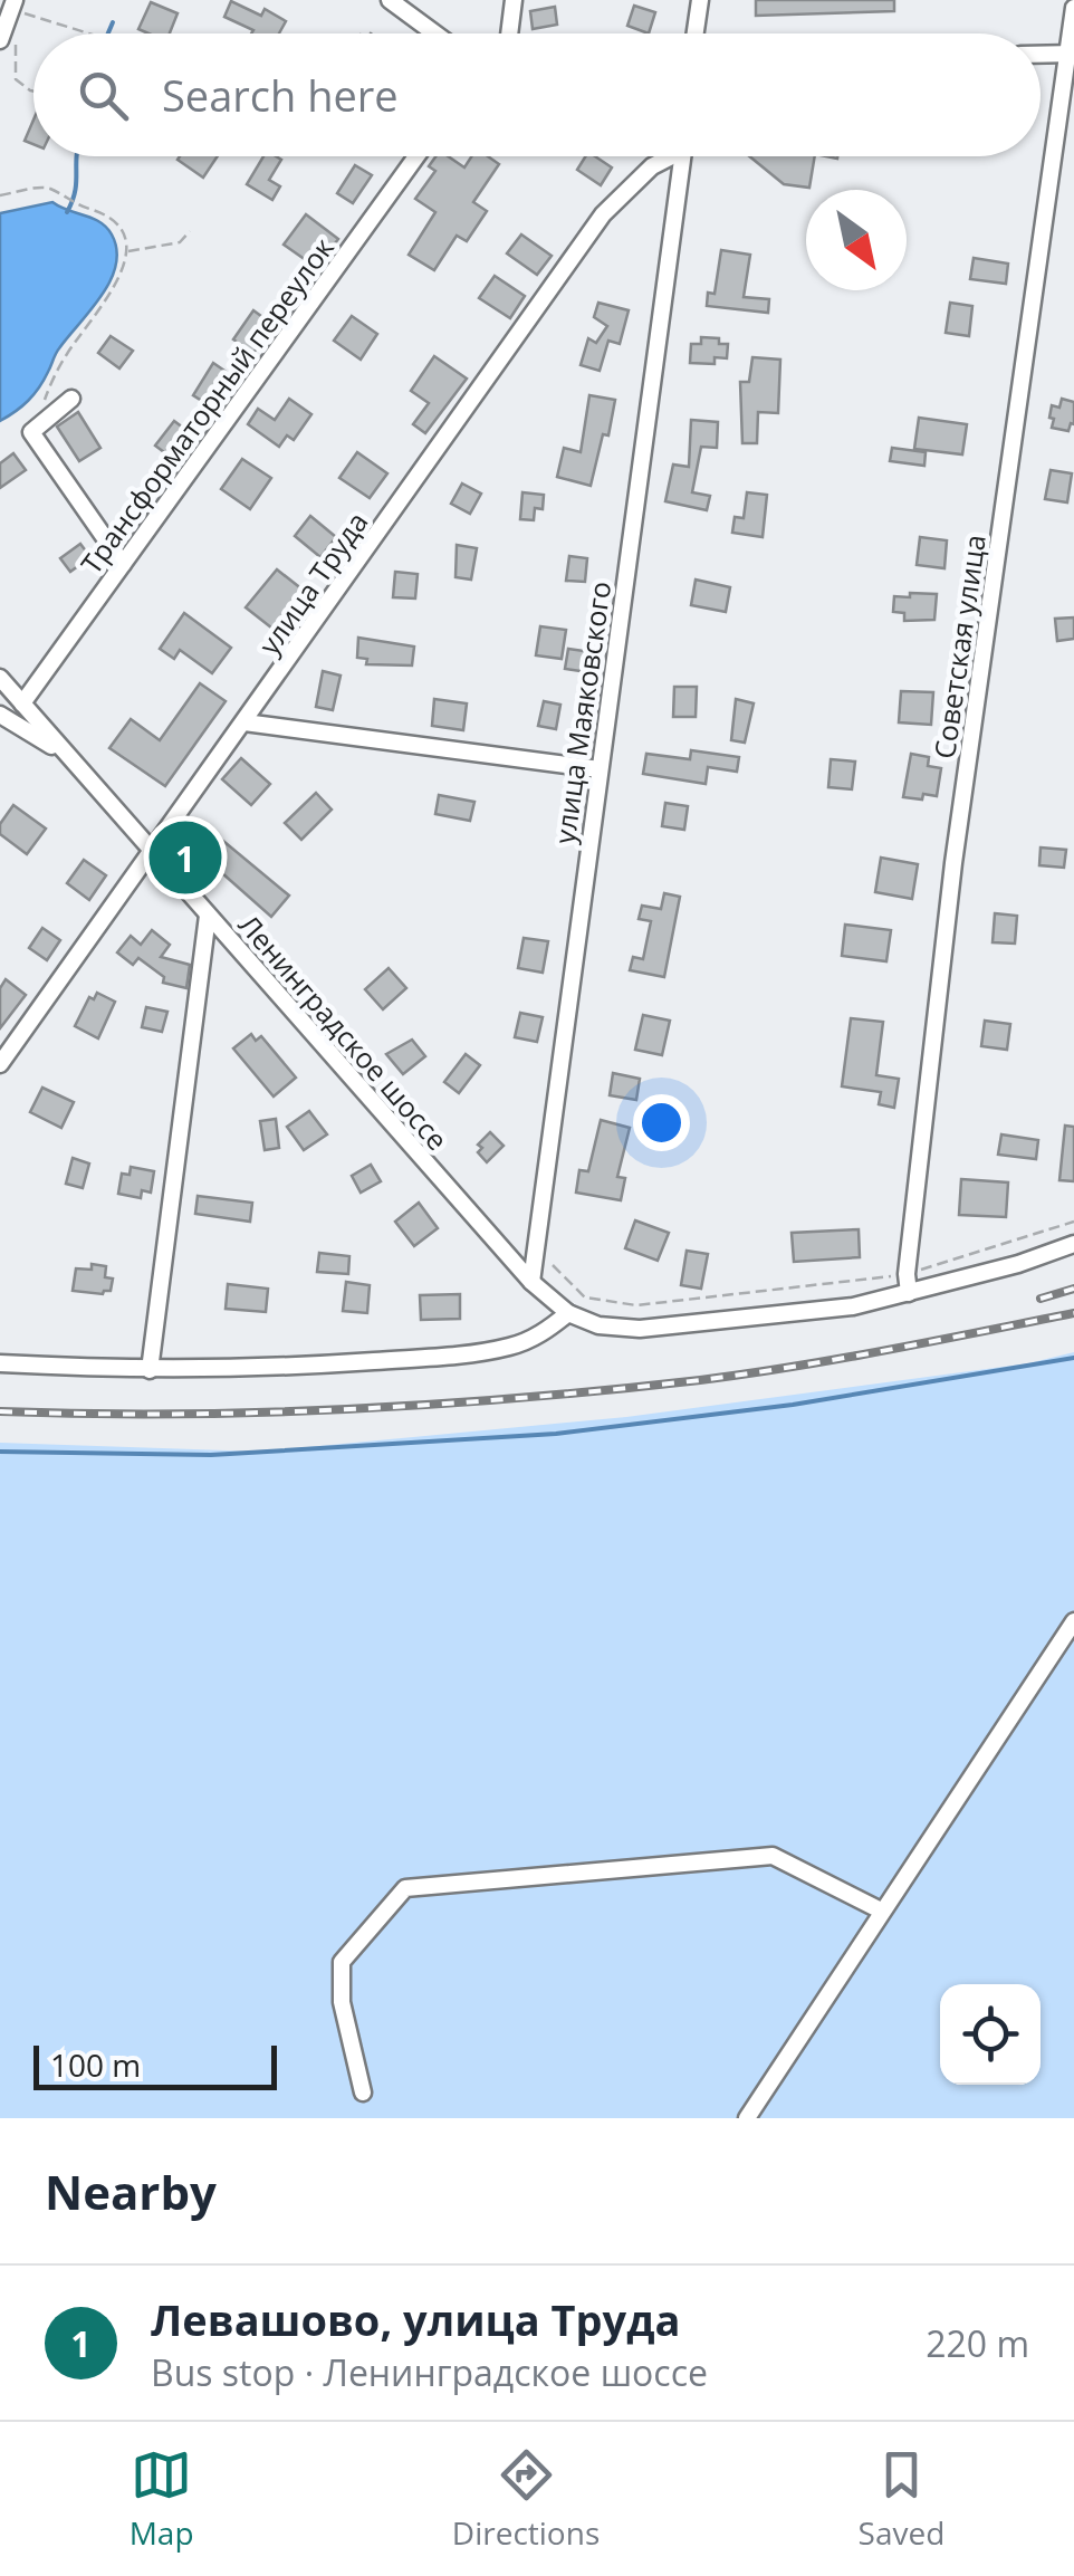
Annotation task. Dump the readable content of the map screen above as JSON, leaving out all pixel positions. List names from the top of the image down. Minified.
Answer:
{"streets":{"street":["Трансформаторный переулок","улица Труда","Советская улица","улица Маяковского","Ленинградское шоссе"]},"crossings":[["Трансформаторный переулок","Ленинградское шоссе"],["улица Труда","Ленинградское шоссе"],["улица Маяковского","Ленинградское шоссе"]],"scale_bar":"100 m","north":"bottom right","page":{"search":"Search here","pins":"1","scale":"100 m","heading":"Nearby","list":[{"mark":"1","name":"Левашово, улица Труда","note":"Bus stop · Ленинградское шоссе","value":"220 m"}],"nav":["Map","Directions","Saved"]}}
